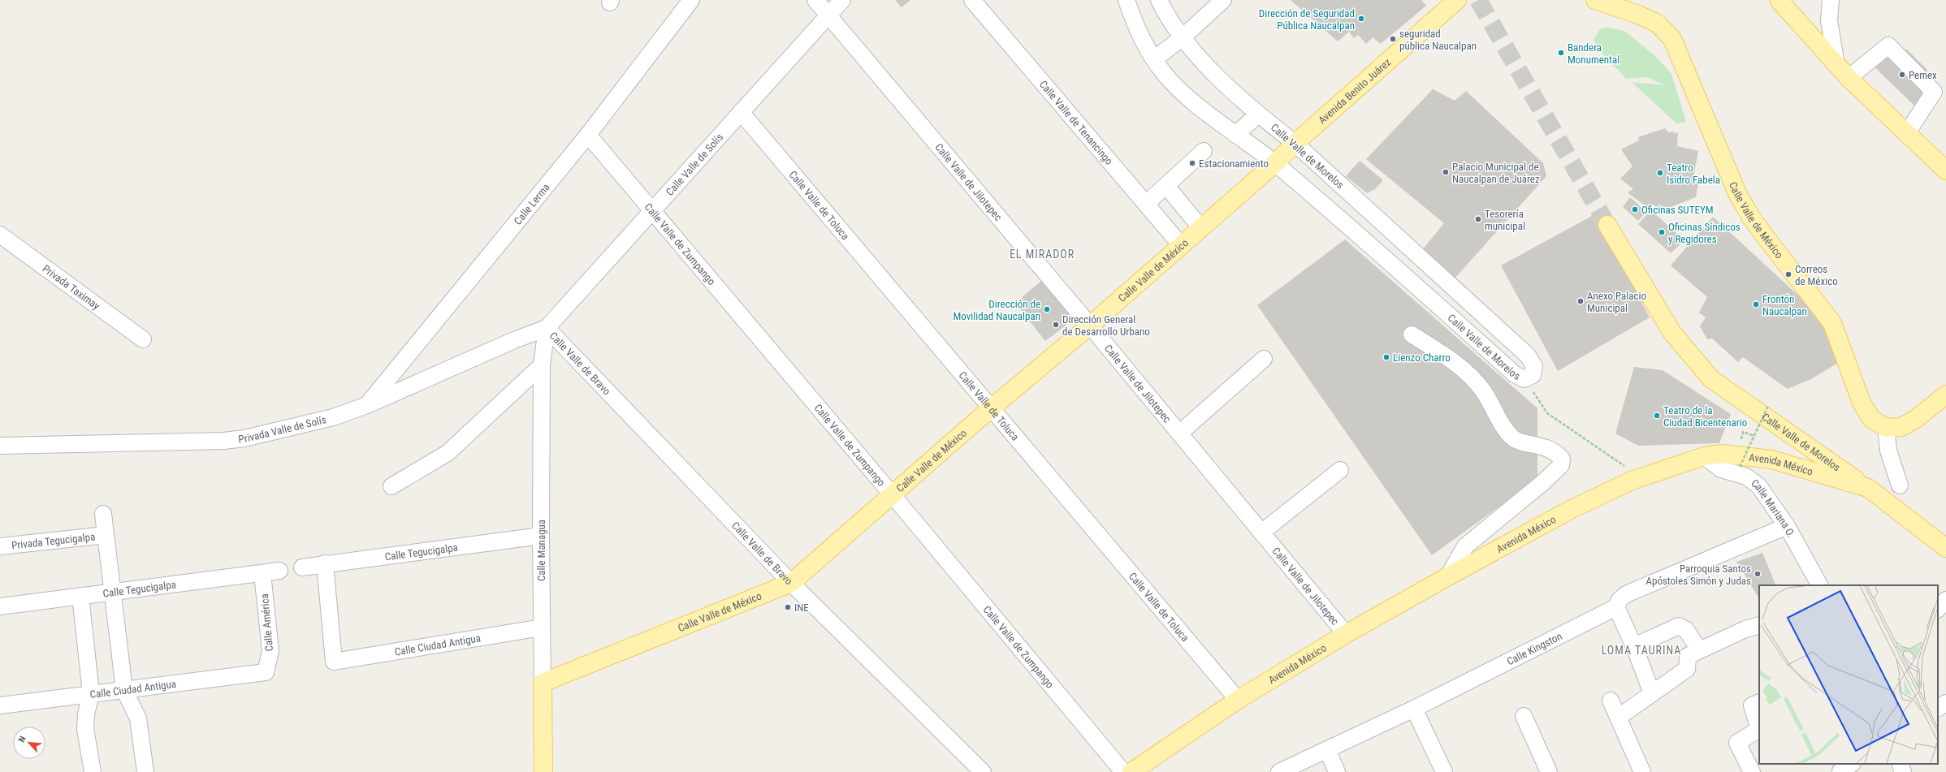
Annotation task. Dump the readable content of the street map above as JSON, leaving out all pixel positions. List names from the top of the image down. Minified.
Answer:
{"streets":{"main road":["Avenida Benito Juárez","Calle Valle de Morelos","Calle Valle de México","Avenida México","Calle Managua"],"street":["Calle Valle de Tenancingo","Calle Valle de Solís","Calle Valle de Jilotepec","Calle Lerma","Calle Valle de Toluca","Calle Valle de Zumpango","Privada Taximay","Calle Valle de Bravo","Privada Valle de Solís","Calle Mariana O.","Privada Tegucigalpa","Calle Tegucigalpa","Calle América","Calle Ciudad Antigua","Calle Kingston"]},"crossings":[["Avenida Benito Juárez","Calle Valle de Morelos"],["Avenida Benito Juárez","Calle Valle de México"],["Calle Valle de Tenancingo","Calle Valle de México"],["Calle Valle de Morelos","Calle Valle de México"],["Calle Valle de Morelos","Avenida México"],["Calle Valle de Solís","Calle Valle de Jilotepec"],["Calle Valle de Solís","Calle Valle de Toluca"],["Calle Valle de Solís","Calle Valle de Zumpango"],["Calle Valle de Solís","Calle Valle de Bravo"],["Calle Valle de Solís","Privada Valle de Solís"],["Calle Valle de Solís","Calle Managua"],["Calle Valle de Jilotepec","Calle Valle de México"],["Calle Valle de Jilotepec","Avenida México"],["Calle Lerma","Calle Valle de Zumpango"],["Calle Lerma","Privada Valle de Solís"],["Calle Valle de Toluca","Calle Valle de México"],["Calle Valle de Toluca","Avenida México"],["Calle Valle de México","Calle Valle de Zumpango"],["Calle Valle de México","Calle Valle de Bravo"],["Calle Valle de México","Calle Managua"],["Calle Valle de Bravo","Privada Valle de Solís"],["Calle Valle de Bravo","Calle Managua"],["Privada Valle de Solís","Calle Managua"],["Avenida México","Calle Mariana O."],["Calle Mariana O.","Calle Kingston"],["Privada Tegucigalpa","Calle Tegucigalpa"],["Privada Tegucigalpa","Calle Ciudad Antigua"],["Calle Managua","Calle Tegucigalpa"],["Calle Managua","Calle Ciudad Antigua"],["Calle Tegucigalpa","Calle América"],["Calle Tegucigalpa","Calle Ciudad Antigua"],["Calle América","Calle Ciudad Antigua"]],"districts":["EL MIRADOR","LOMA TAURINA"],"places":["Dirección de Seguridad Pública Naucalpan","seguridad pública Naucalpan","Bandera Monumental","Pemex","Estacionamiento","Palacio Municipal de Naucalpan de Juárez","Teatro Isidro Fabela","Oficinas SUTEYM","Tesorería municipal","Oficinas Síndicos y Regidores","Correos de México","Anexo Palacio Municipal","Frontón Naucalpan","Dirección de Movilidad Naucalpan","Dirección General de Desarrollo Urbano","Lienzo Charro","Teatro de la Ciudad Bicentenario","Parroquia Santos Apóstoles Simón y Judas","INE"],"north":"top left"}
